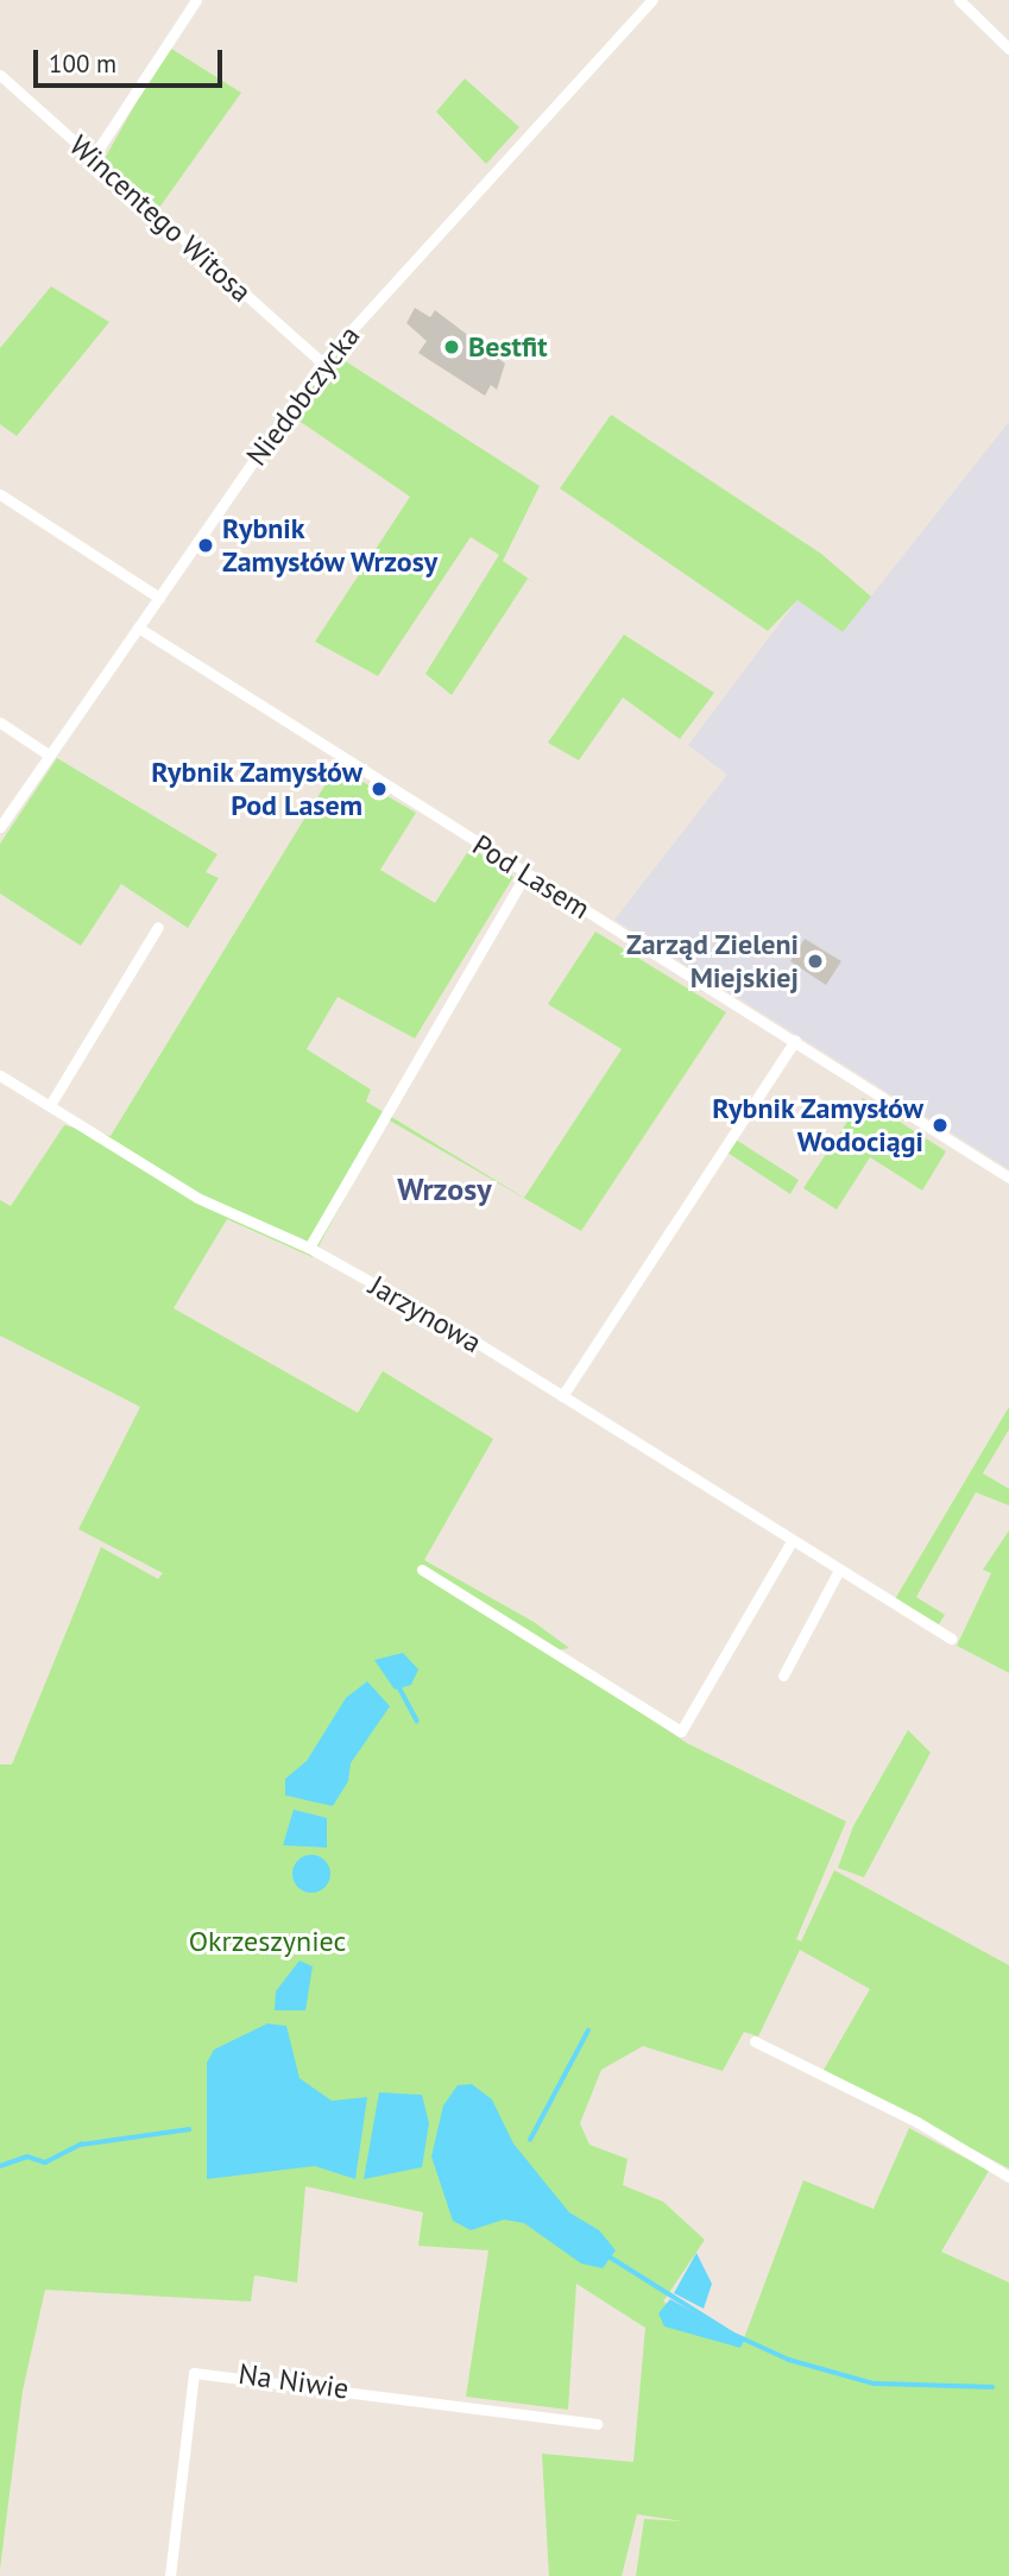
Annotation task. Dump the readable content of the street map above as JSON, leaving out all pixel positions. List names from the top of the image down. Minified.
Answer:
{"streets":{"street":["Wincentego Witosa","Niedobczycka","Pod Lasem","Jarzynowa","Na Niwie"]},"crossings":[["Wincentego Witosa","Niedobczycka"],["Niedobczycka","Pod Lasem"]],"districts":["Wrzosy"],"parks":["Okrzeszyniec"],"places":["Bestfit","Rybnik Zamysłów Wrzosy","Rybnik Zamysłów Pod Lasem","Zarząd Zieleni Miejskiej","Rybnik Zamysłów Wodociągi"],"scale_bar":"100 m"}
